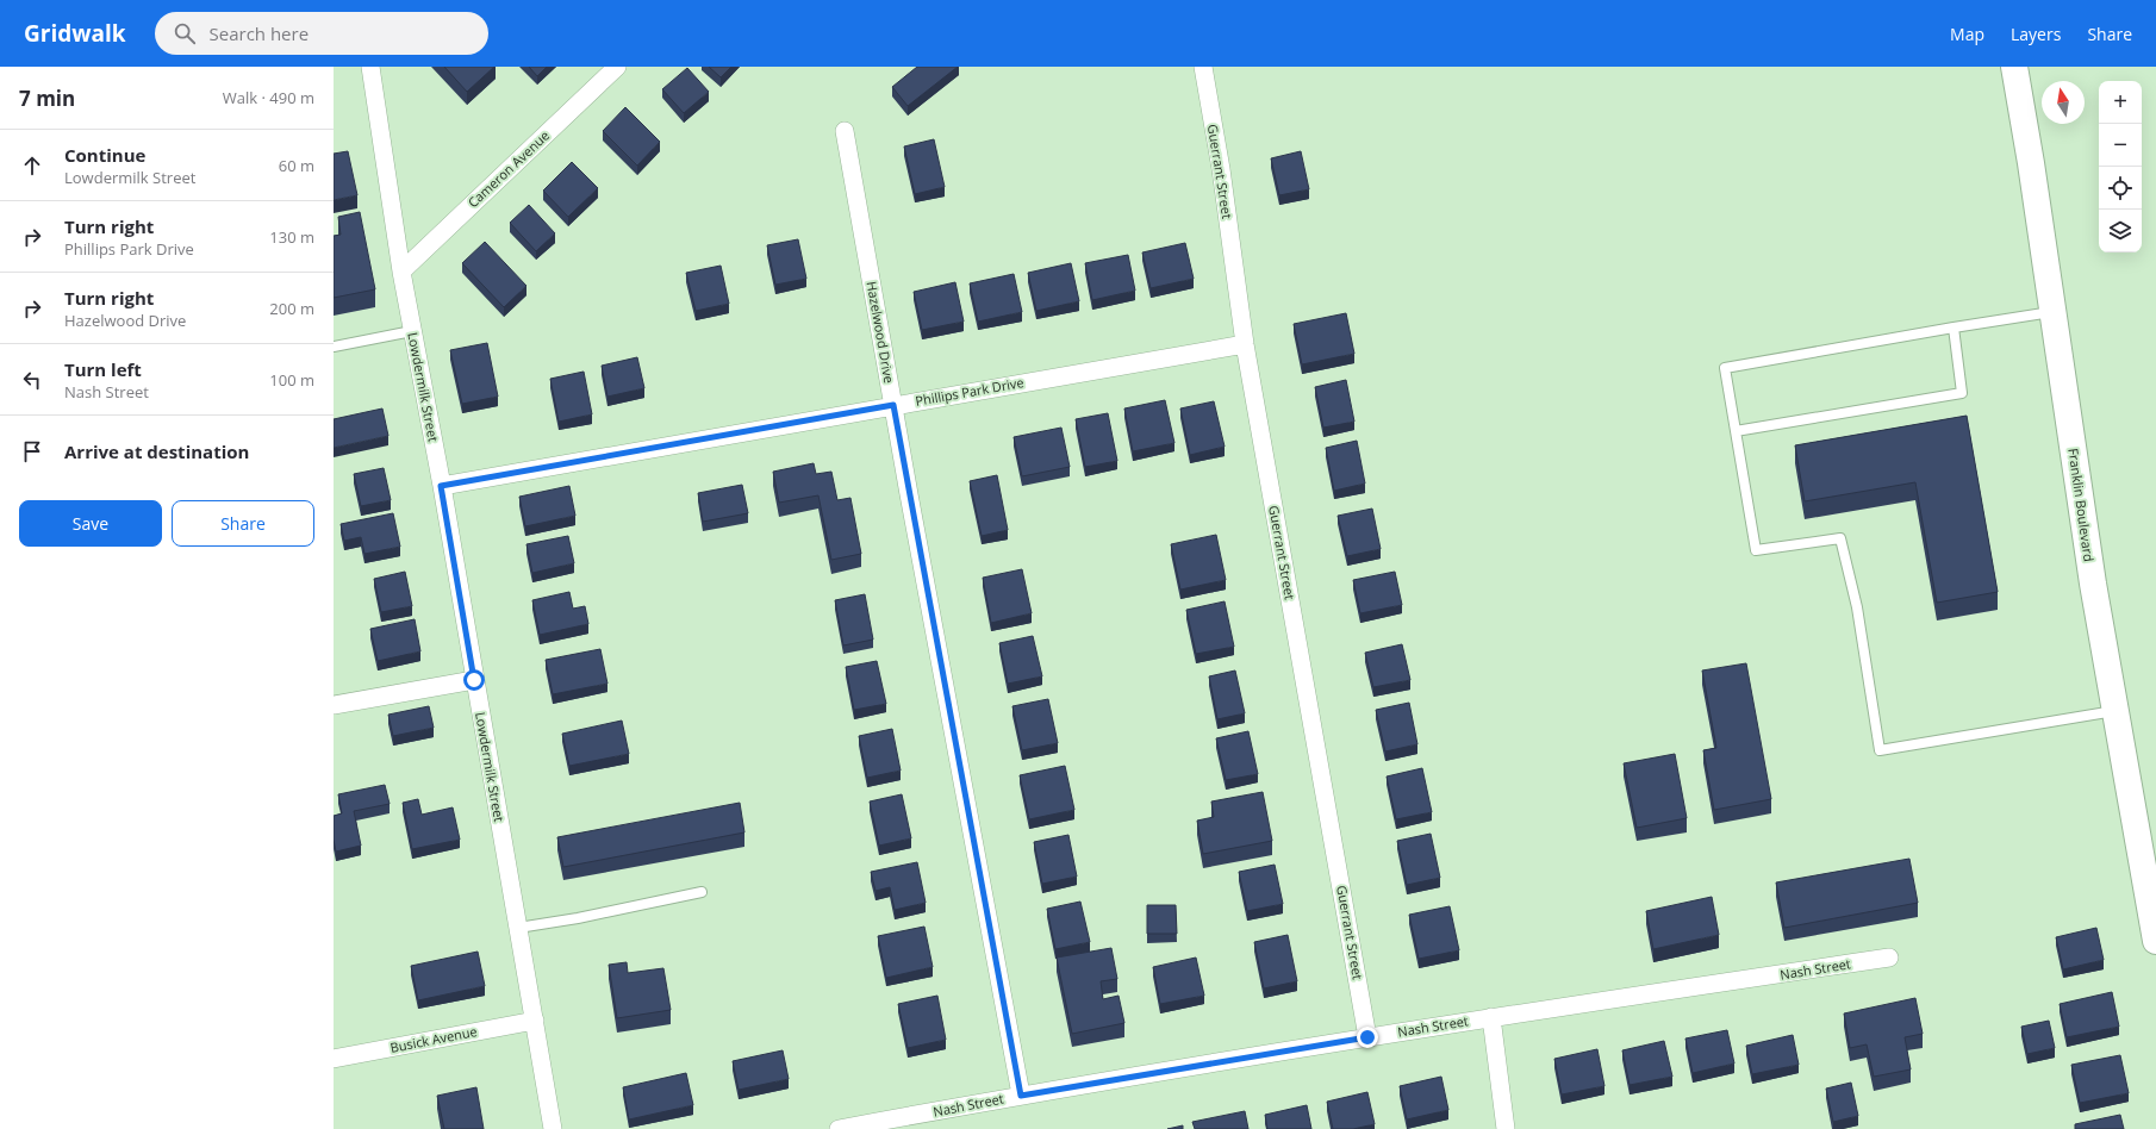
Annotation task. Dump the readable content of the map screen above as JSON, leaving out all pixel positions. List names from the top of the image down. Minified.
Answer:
{"streets":{"street":["Cameron Avenue","Guerrant Street","Hazelwood Drive","Lowdermilk Street","Phillips Park Drive","Franklin Boulevard","Nash Street","Busick Avenue"]},"crossings":[["Cameron Avenue","Lowdermilk Street"],["Guerrant Street","Phillips Park Drive"],["Guerrant Street","Nash Street"],["Hazelwood Drive","Phillips Park Drive"],["Hazelwood Drive","Nash Street"],["Lowdermilk Street","Phillips Park Drive"],["Lowdermilk Street","Busick Avenue"]],"north":"top","page":{"header":"Gridwalk","search":"Search here","nav":["Map","Layers","Share"],"heading":["7 min","Walk · 490 m"],"map_buttons":["+","−"],"list":[["Continue","Lowdermilk Street","60 m"],["Turn right","Phillips Park Drive","130 m"],["Turn right","Hazelwood Drive","200 m"],["Turn left","Nash Street","100 m"],"Arrive at destination"],"buttons":["Save","Share"]}}
